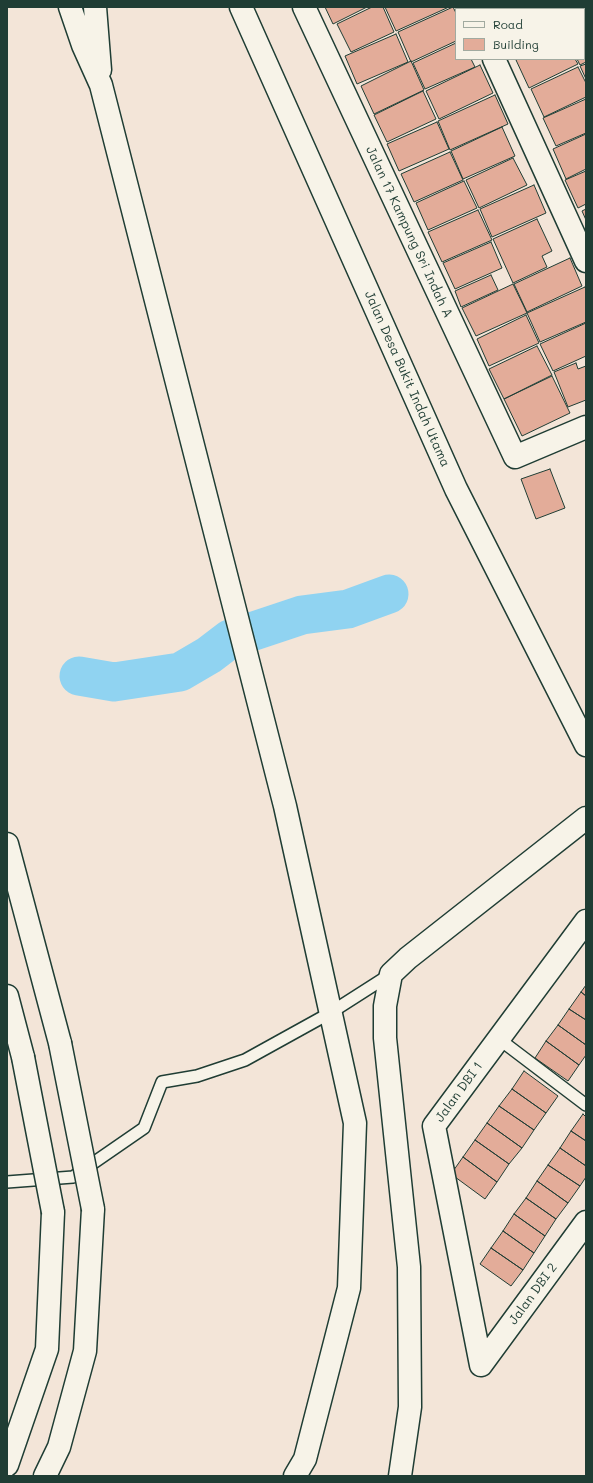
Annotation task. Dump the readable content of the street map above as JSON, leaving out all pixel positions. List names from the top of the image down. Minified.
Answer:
{"streets":{"main road":["Jalan 17 Kampung Sri Indah A","Jalan Desa Bukit Indah Utama","Jalan DBI 1","Jalan DBI 2"]},"crossings":[["Jalan DBI 1","Jalan DBI 2"]],"legend":["Road","Building"]}
